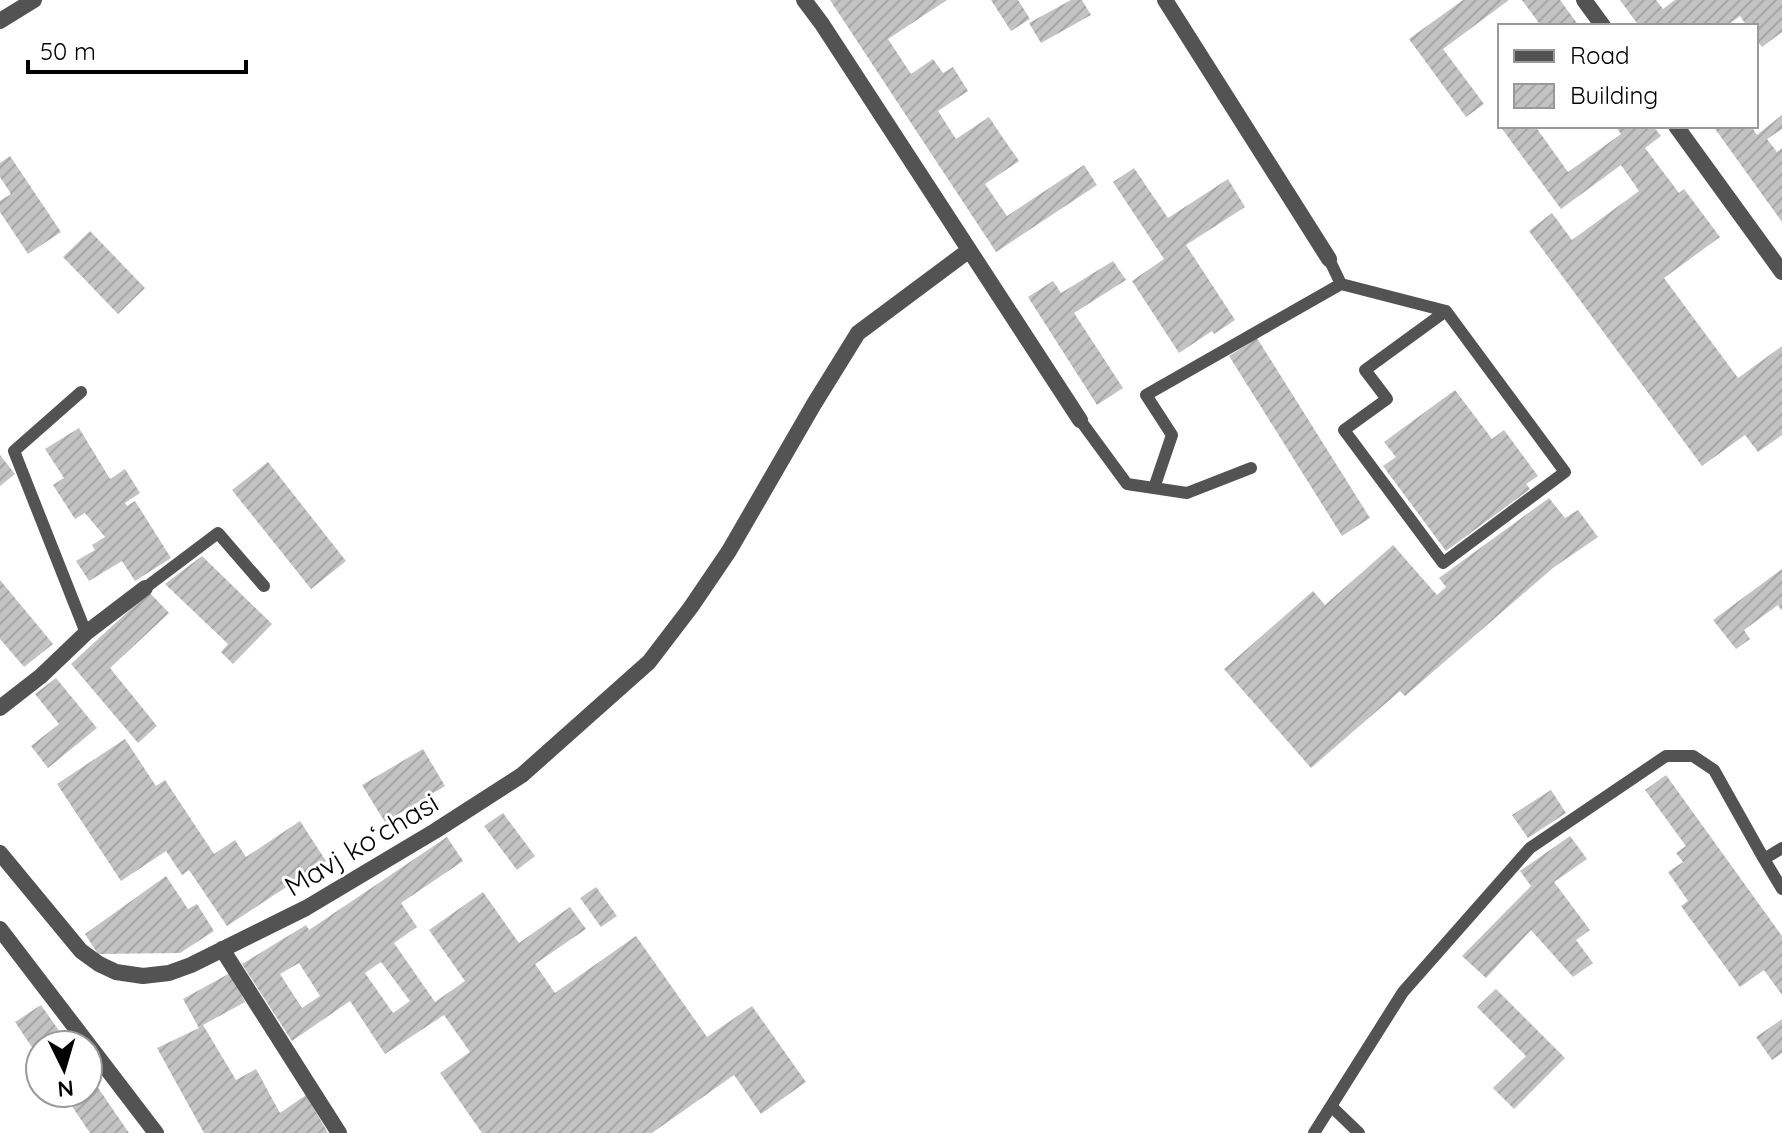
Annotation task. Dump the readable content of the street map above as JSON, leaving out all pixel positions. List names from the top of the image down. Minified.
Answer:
{"streets":{"street":["Mavj koʻchasi"]},"legend":["Road","Building"],"scale_bar":"50 m","north":"bottom"}
